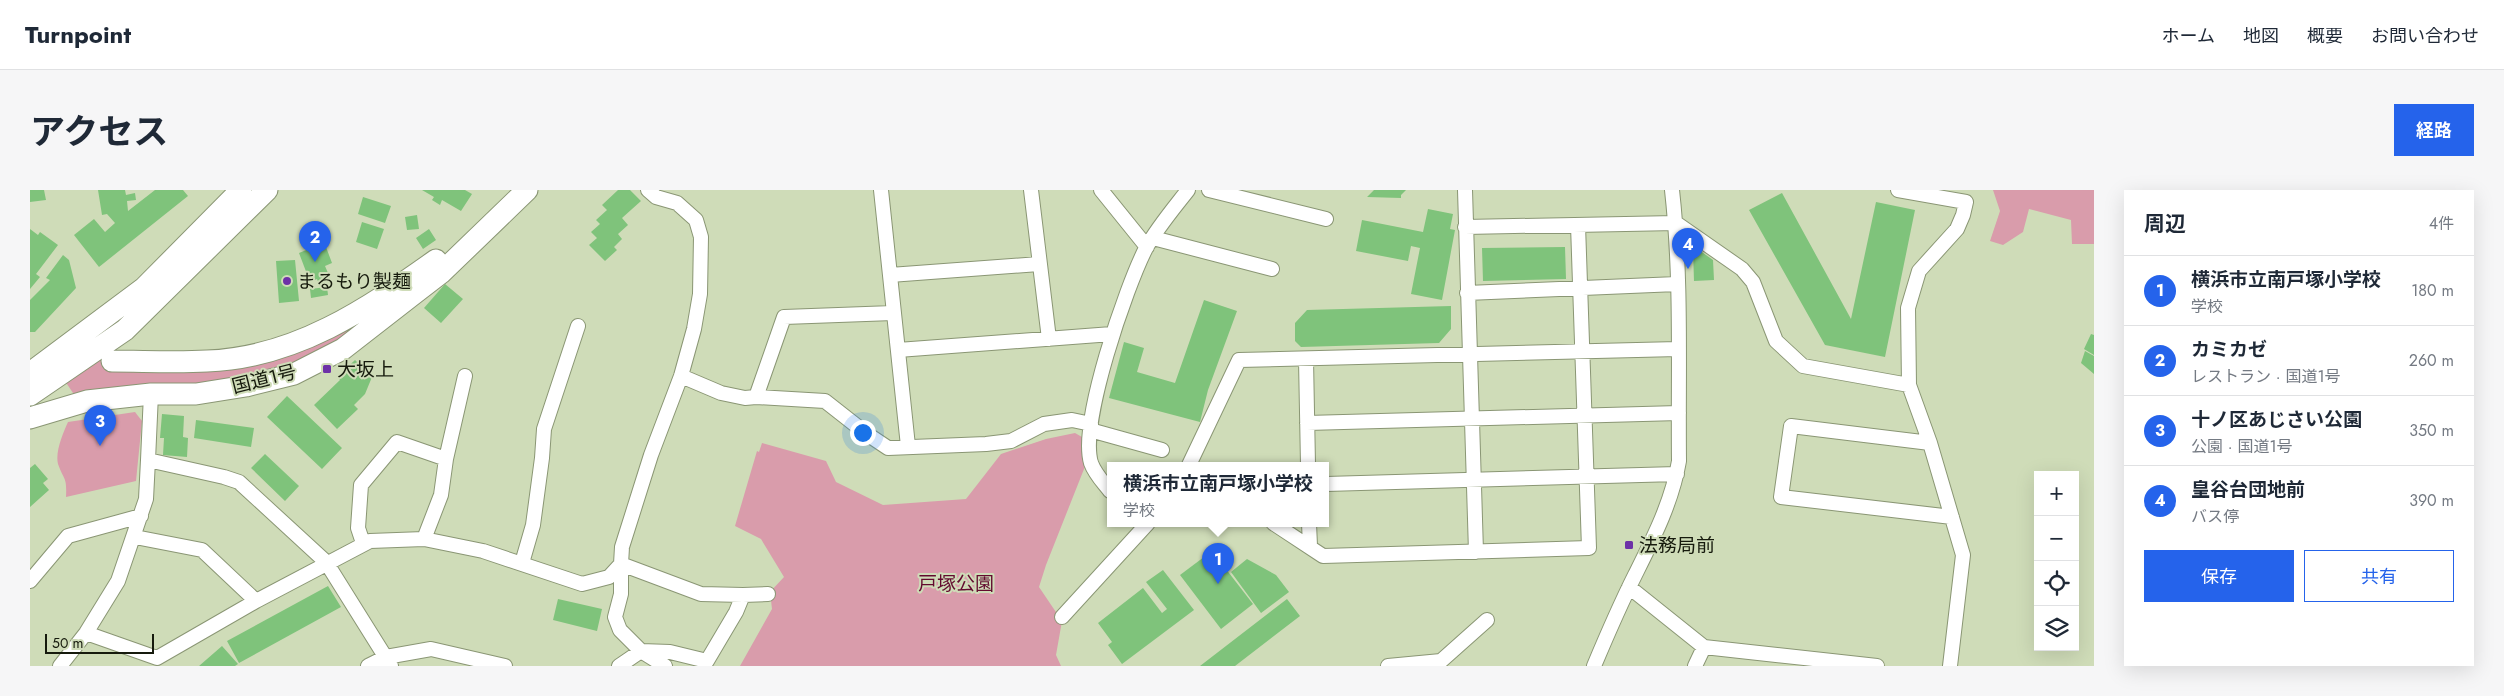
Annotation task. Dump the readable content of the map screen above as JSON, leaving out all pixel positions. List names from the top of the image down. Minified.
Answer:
{"streets":{"highway":["国道1号"]},"parks":["戸塚公園"],"places":{"other":["まるもり製麺"],"transit":["大坂上","法務局前"]},"scale_bar":"50 m","page":{"header":"Turnpoint","nav":["ホーム","地図","概要","お問い合わせ"],"title":"アクセス","buttons":["経路",["保存","共有"]],"heading":["周辺","4件"],"pins":["2","4","3","1"],"list":[{"mark":"1","name":"横浜市立南戸塚小学校","note":"学校","value":"180 m"},{"mark":"2","name":"カミカゼ","note":"レストラン · 国道1号","value":"260 m"},{"mark":"3","name":"十ノ区あじさい公園","note":"公園 · 国道1号","value":"350 m"},{"mark":"4","name":"皇谷台団地前","note":"バス停","value":"390 m"}],"popup":["横浜市立南戸塚小学校","学校"],"map_buttons":["+","−"],"scale":"50 m"}}
